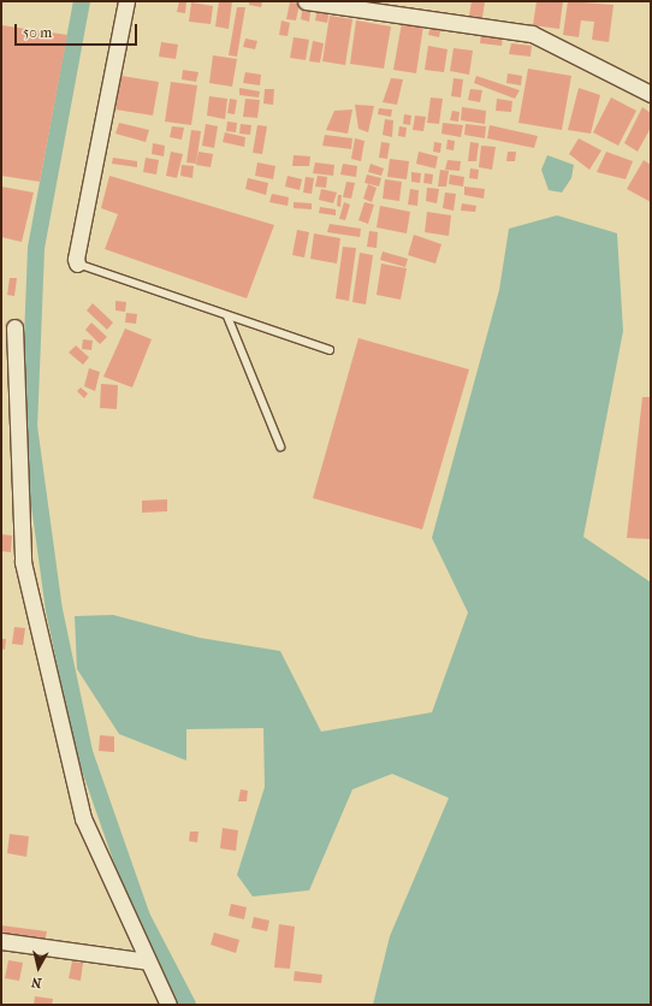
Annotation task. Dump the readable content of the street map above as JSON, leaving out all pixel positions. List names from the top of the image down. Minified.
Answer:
{"scale_bar":"50 m","north":"bottom"}
